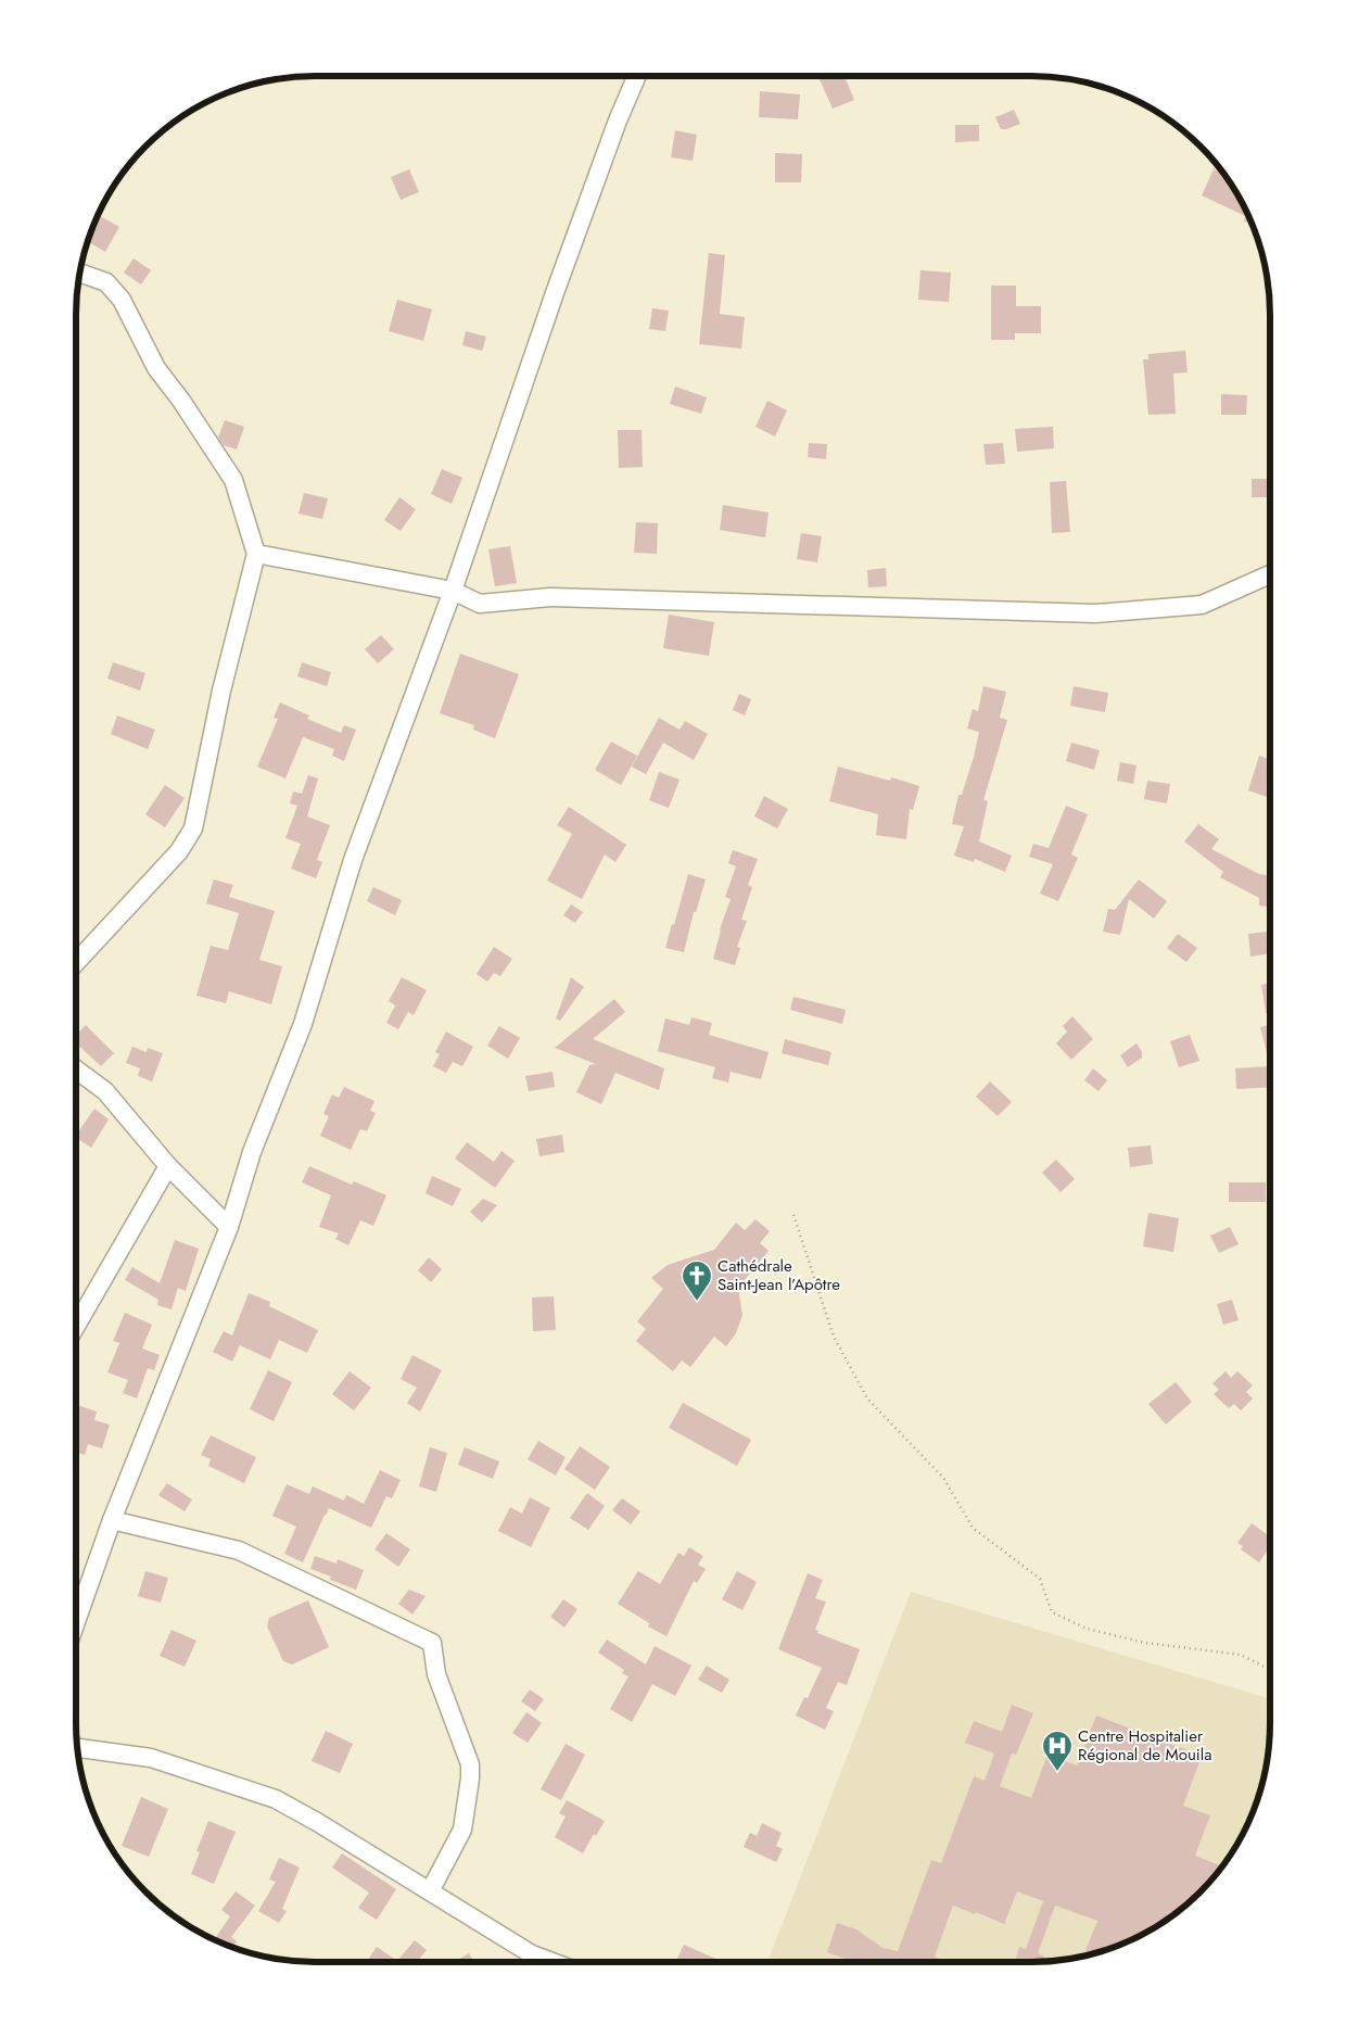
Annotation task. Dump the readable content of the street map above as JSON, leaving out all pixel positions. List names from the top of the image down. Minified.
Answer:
{"places":{"church":["Cathédrale Saint-Jean l’Apôtre"],"hospital":["Centre Hospitalier Régional de Mouila"]}}
